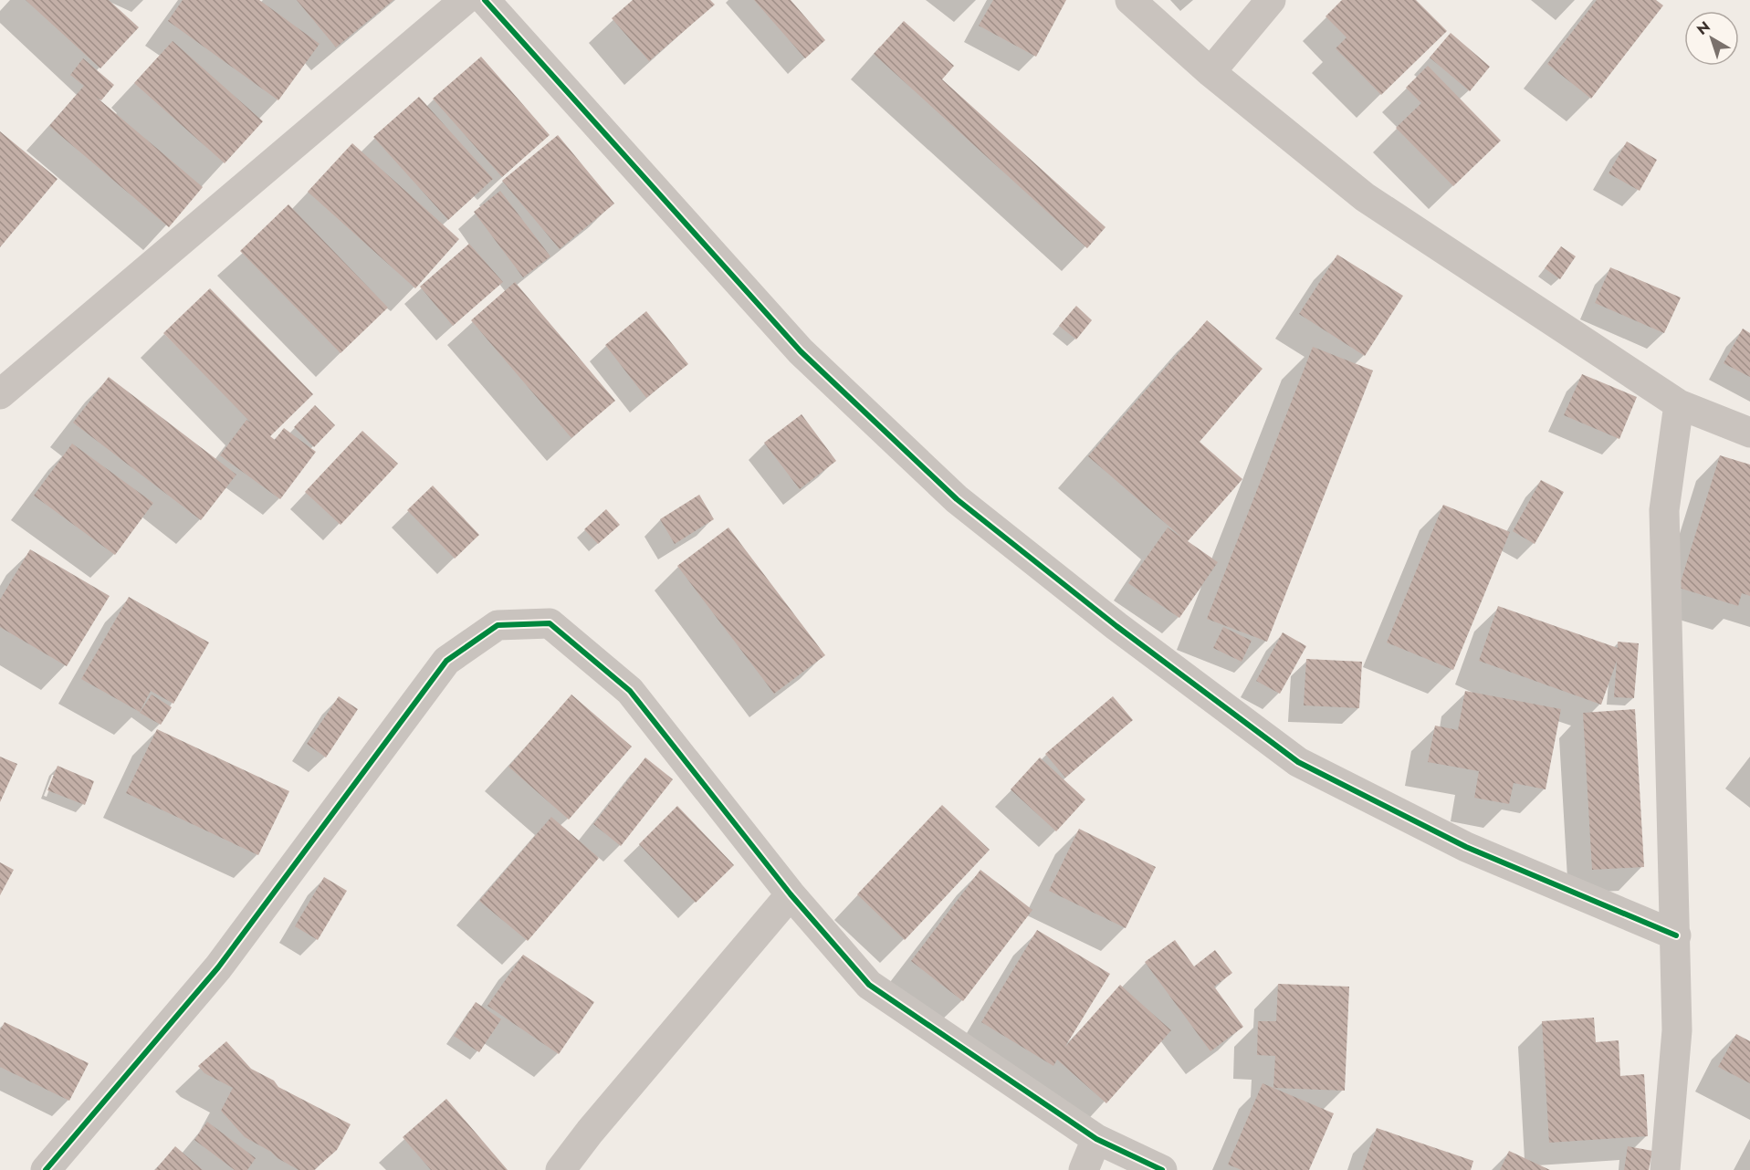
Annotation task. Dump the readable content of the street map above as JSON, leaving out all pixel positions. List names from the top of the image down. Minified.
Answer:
{"north":"top left"}
